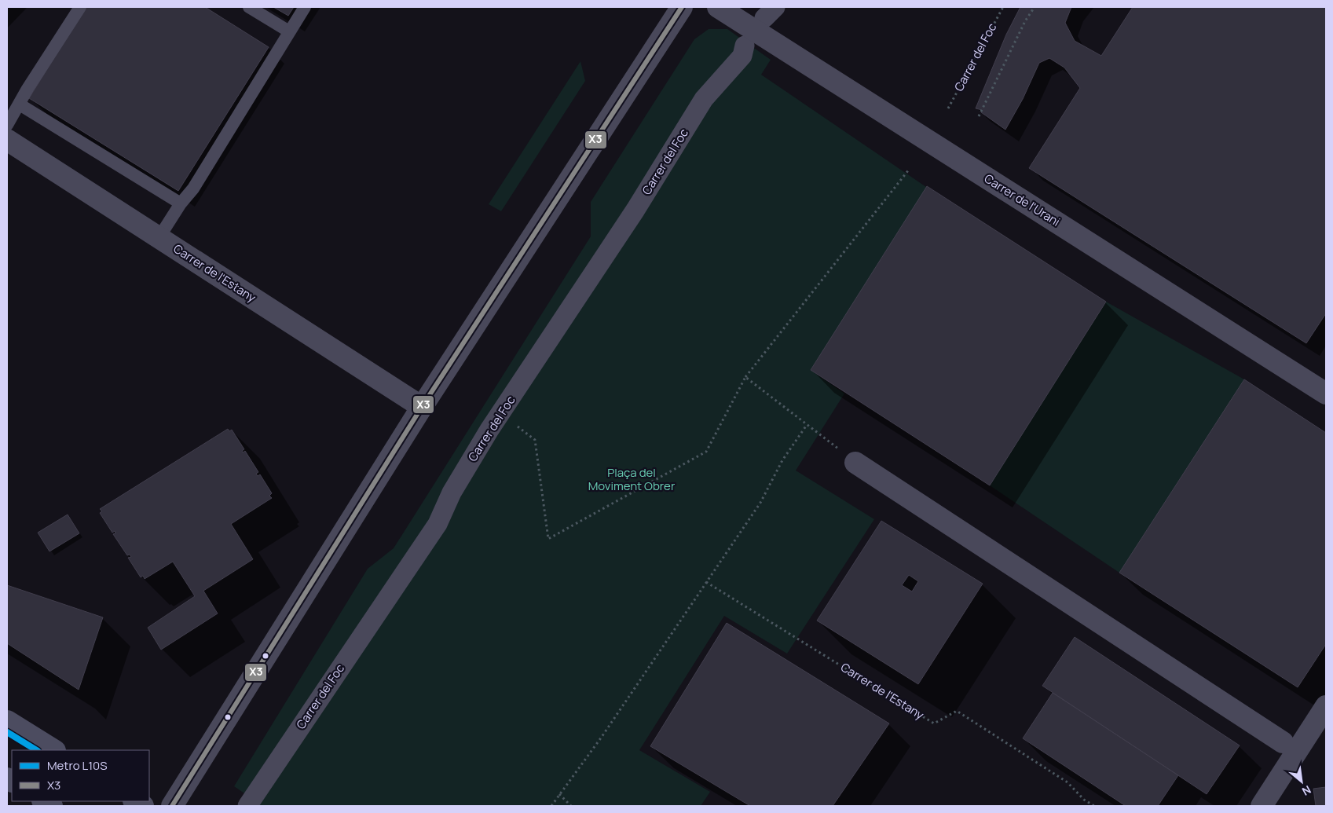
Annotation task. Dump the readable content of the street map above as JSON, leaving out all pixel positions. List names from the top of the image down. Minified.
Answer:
{"streets":{"street":["Carrer del Foc","Carrer de l'Urani","Carrer de l'Estany"]},"parks":["Plaça del Moviment Obrer"],"lines":["transit line X3","metro line L10S"],"legend":["Metro L10S","X3"],"north":"bottom right"}
